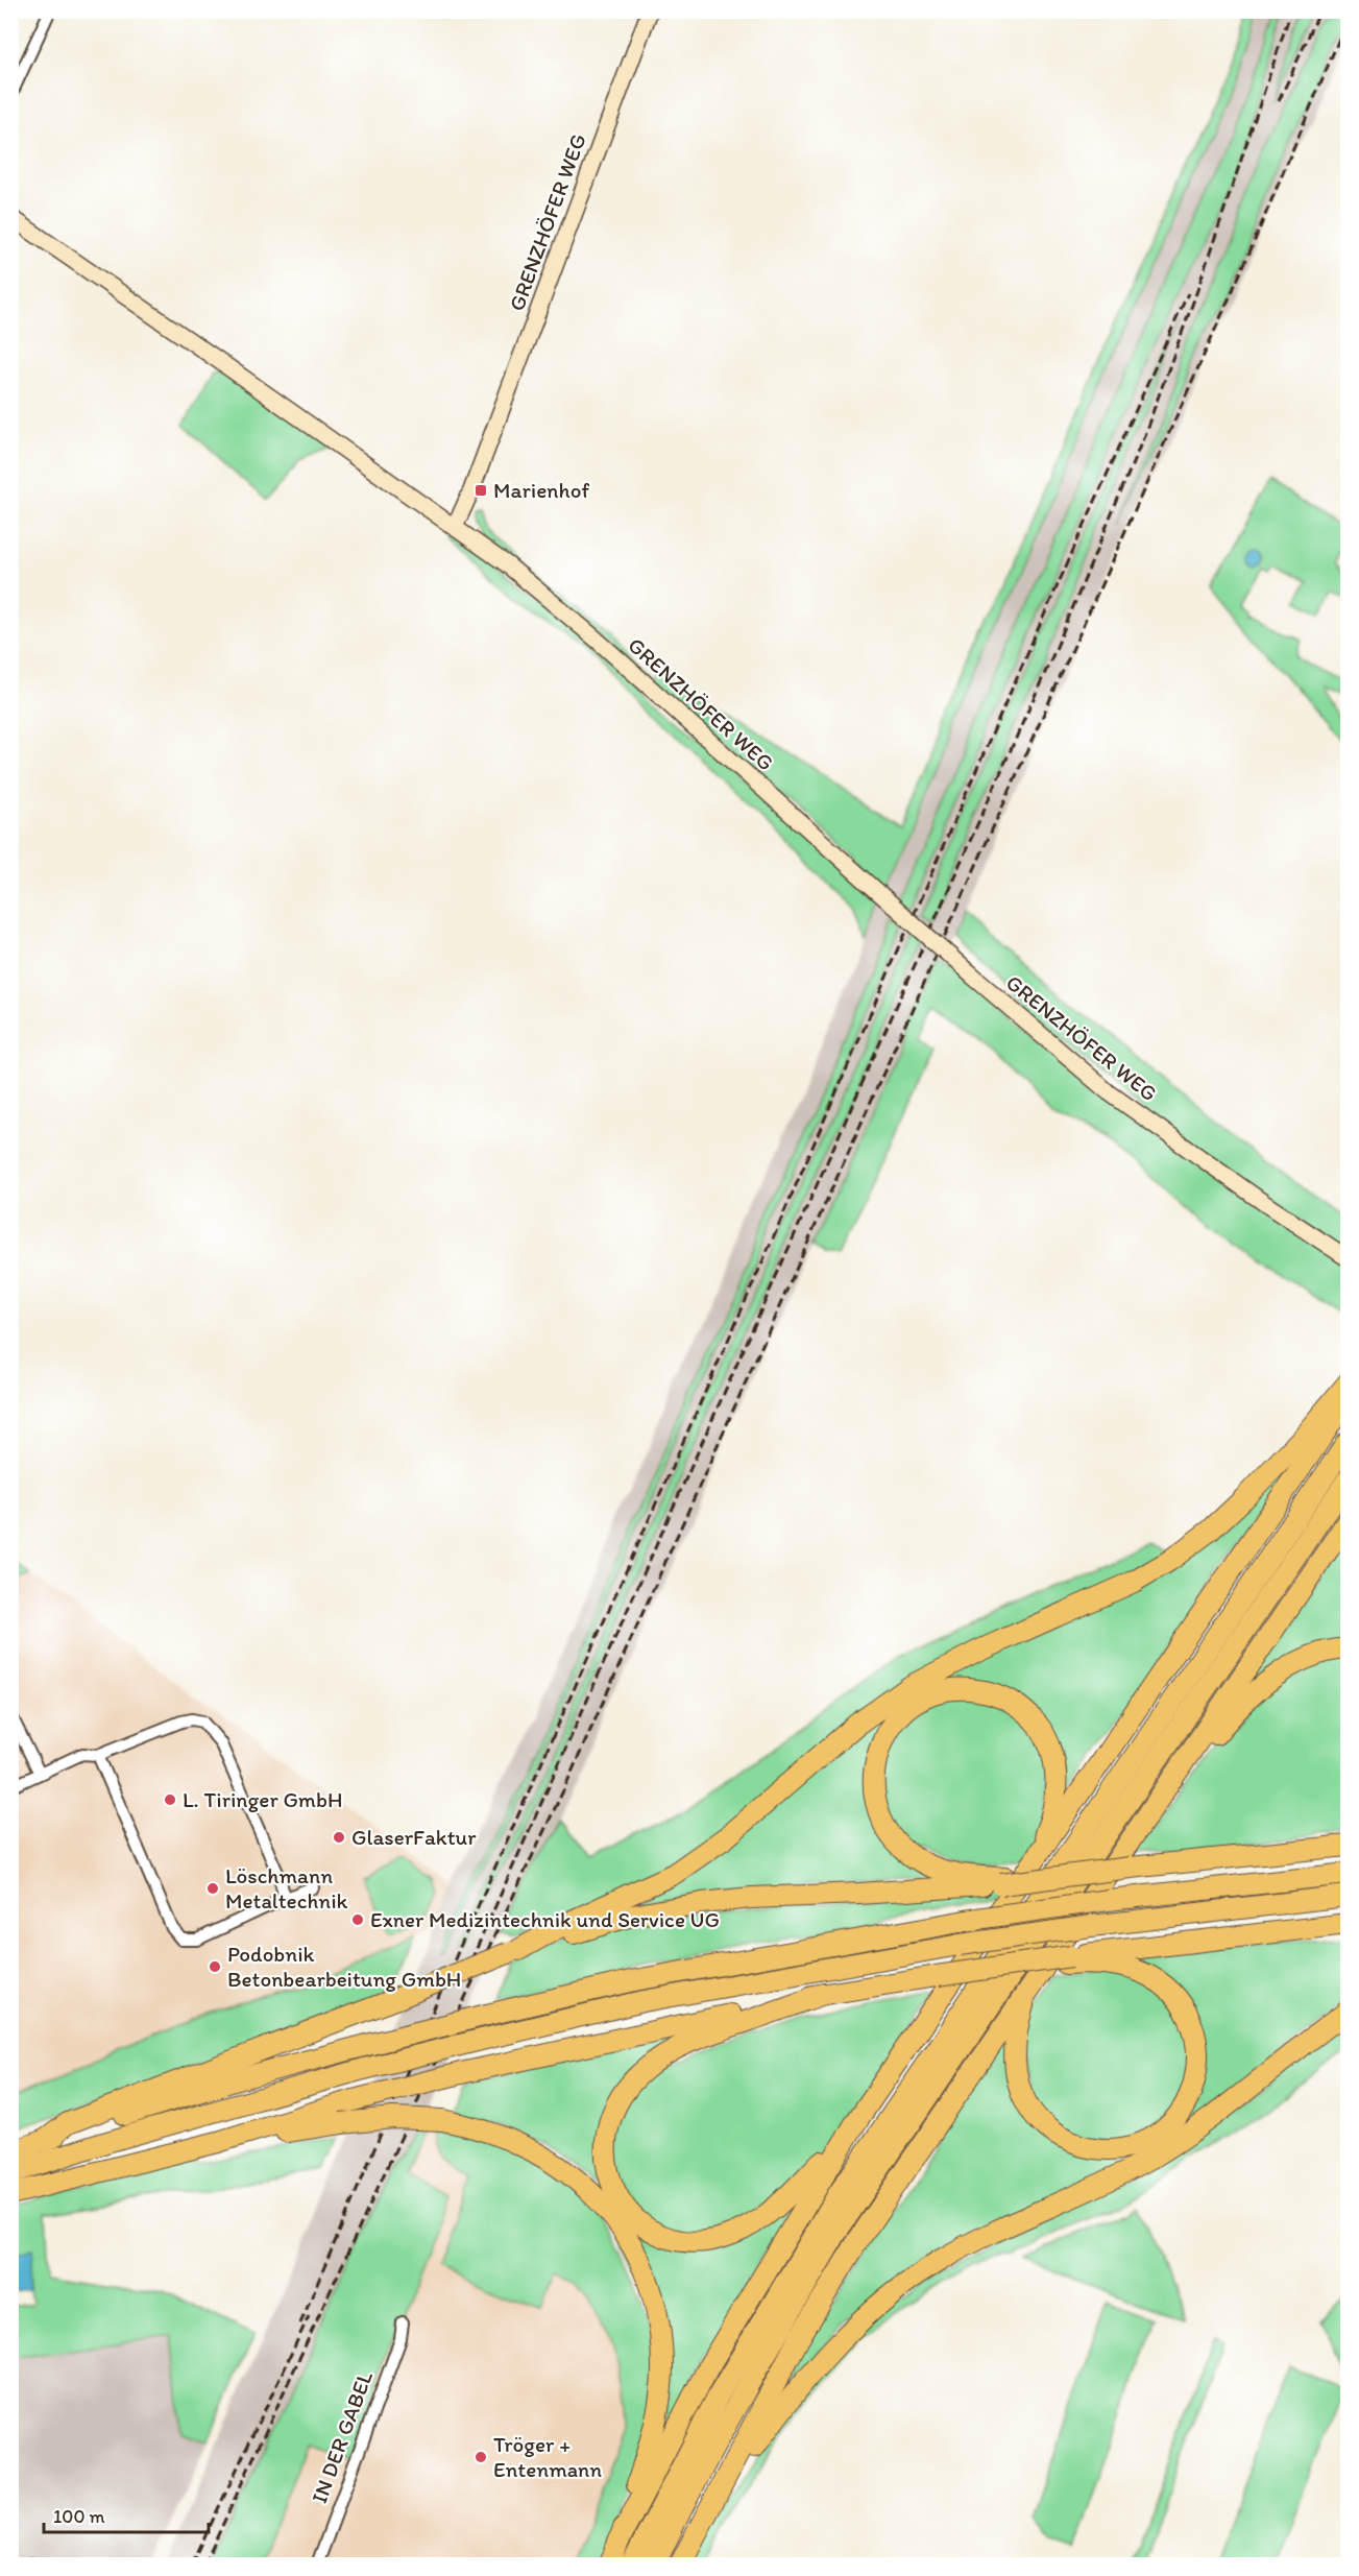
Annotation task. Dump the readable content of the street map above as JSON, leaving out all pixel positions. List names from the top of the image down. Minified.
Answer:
{"streets":{"main road":["GRENZHÖFER WEG"],"street":["IN DER GABEL"]},"places":{"transit":["Marienhof"],"other":["L. Tiringer GmbH","GlaserFaktur","Löschmann Metaltechnik","Exner Medizintechnik und Service UG","Podobnik Betonbearbeitung GmbH","Tröger + Entenmann"]},"scale_bar":"100 m"}
